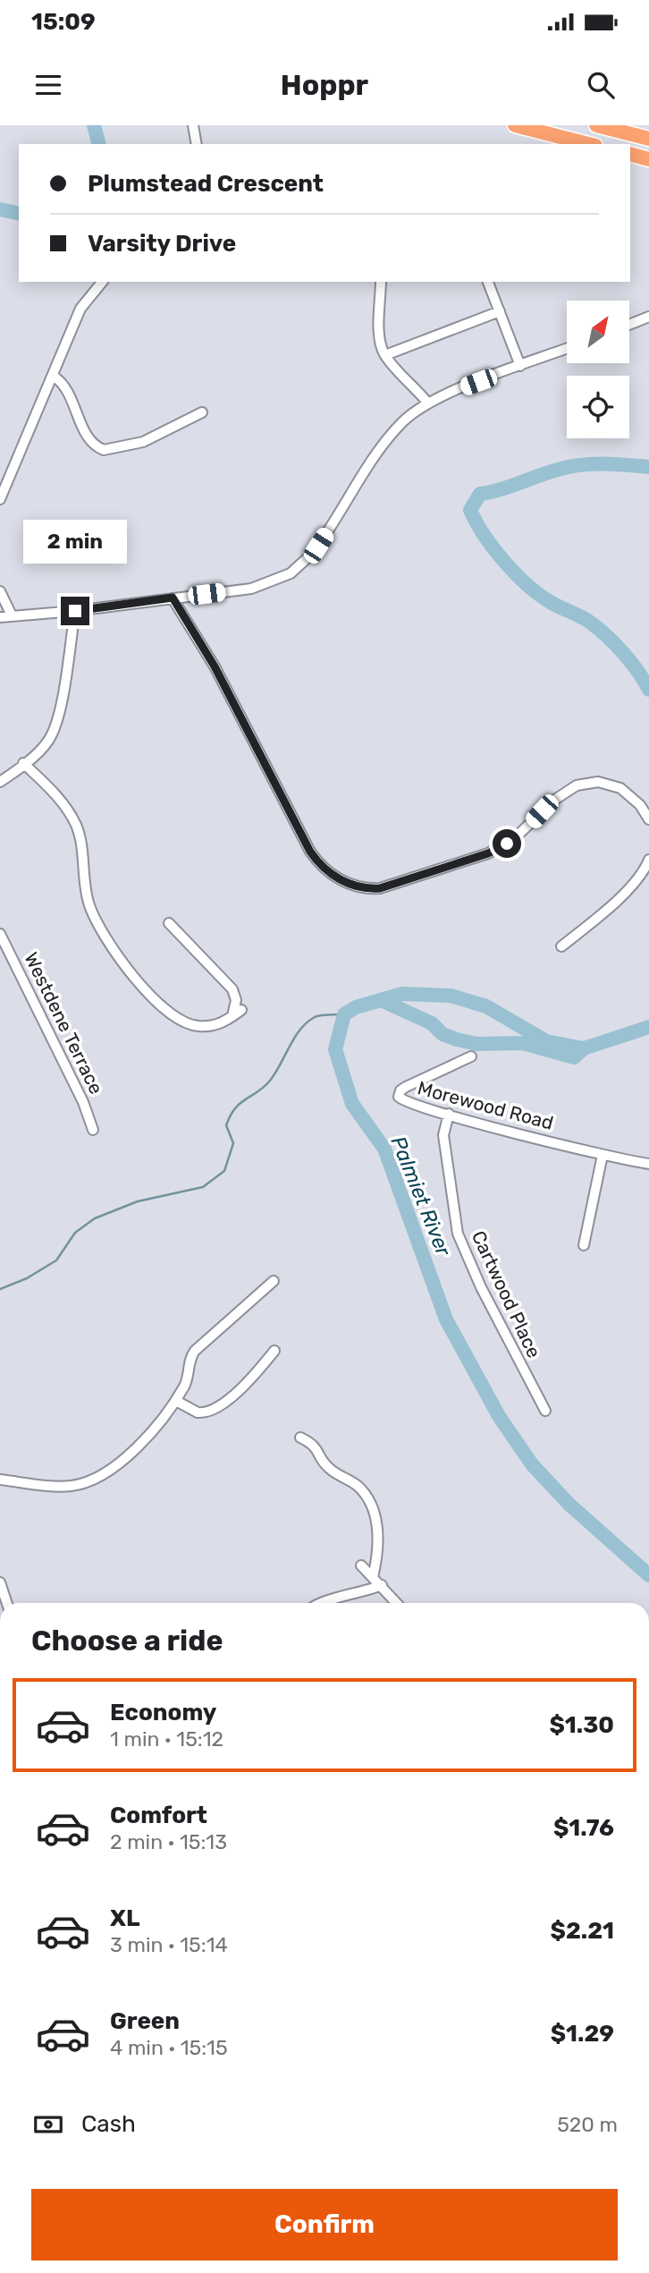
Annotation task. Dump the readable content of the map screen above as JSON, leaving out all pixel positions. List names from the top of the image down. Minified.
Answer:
{"streets":{"street":["Westdene Terrace","Morewood Road","Cartwood Place"]},"crossings":[["Morewood Road","Cartwood Place"]],"water":["Palmiet River"],"north":"top right","page":{"status":"15:09","header":"Hoppr","banner":["Plumstead Crescent","Varsity Drive"],"bubble":"2 min","heading":"Choose a ride","list":[{"name":"Economy","note":"1 min · 15:12","value":"$1.30"},{"name":"Comfort","note":"2 min · 15:13","value":"$1.76"},{"name":"XL","note":"3 min · 15:14","value":"$2.21"},{"name":"Green","note":"4 min · 15:15","value":"$1.29"}],"pay":["Cash","520 m"],"buttons":"Confirm"}}
